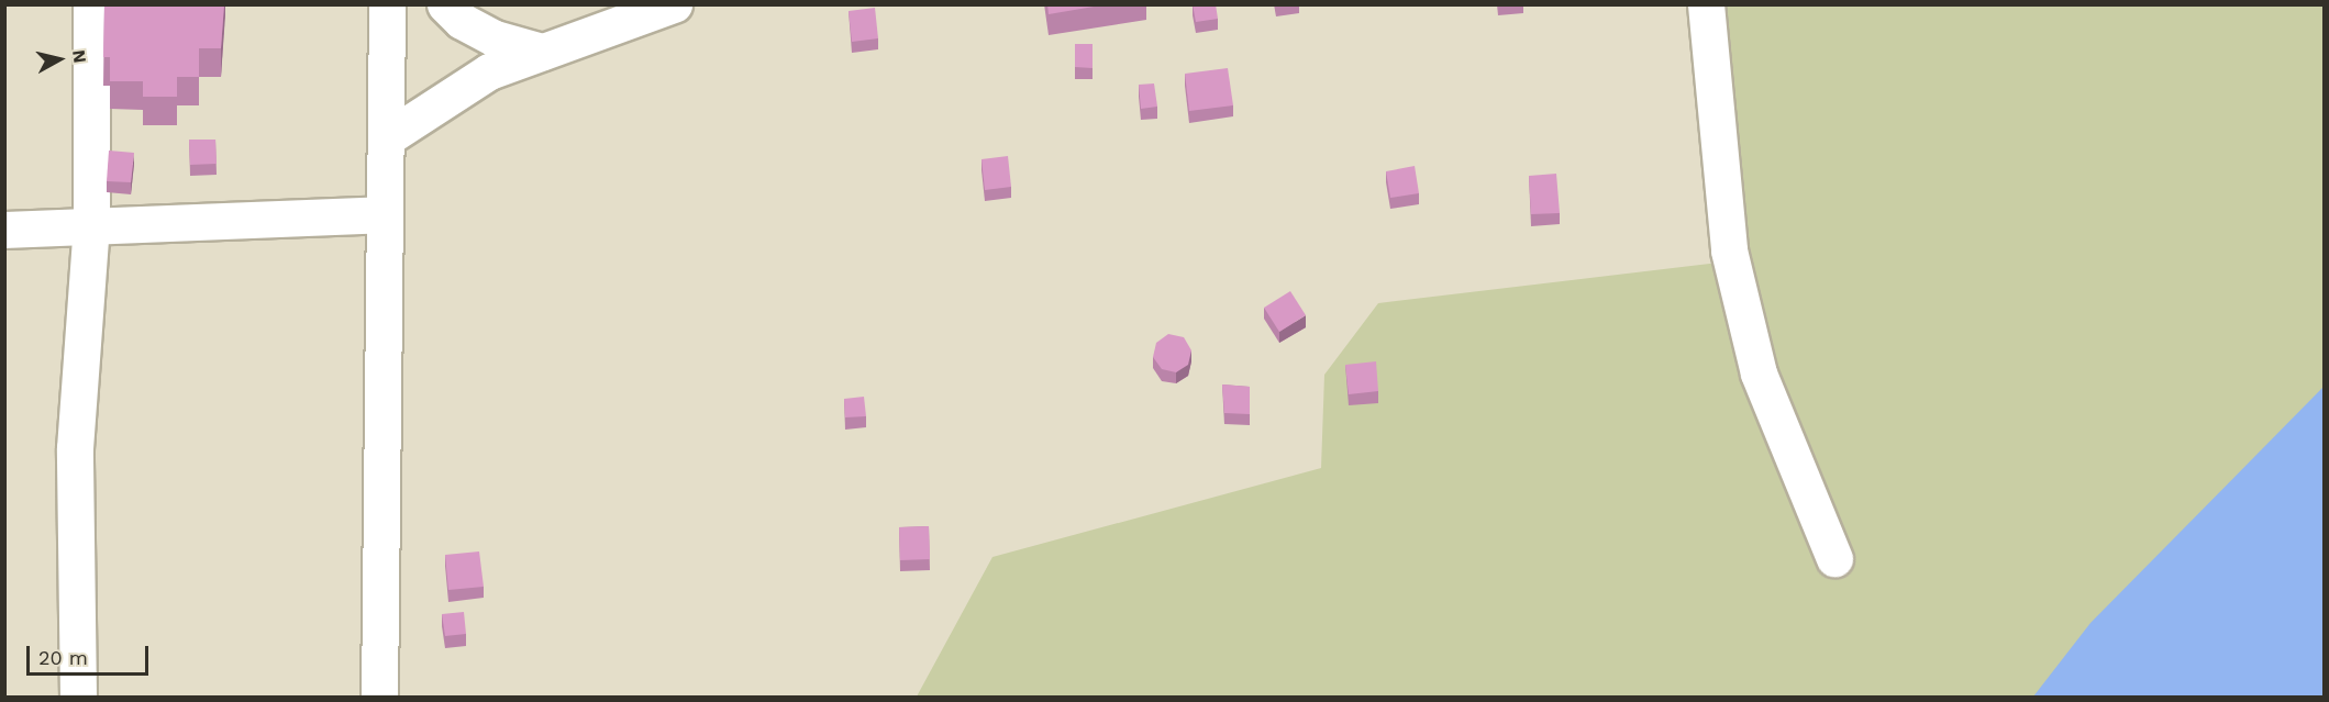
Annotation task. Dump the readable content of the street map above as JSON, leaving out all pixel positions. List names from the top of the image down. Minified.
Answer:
{"scale_bar":"20 m","north":"right"}
